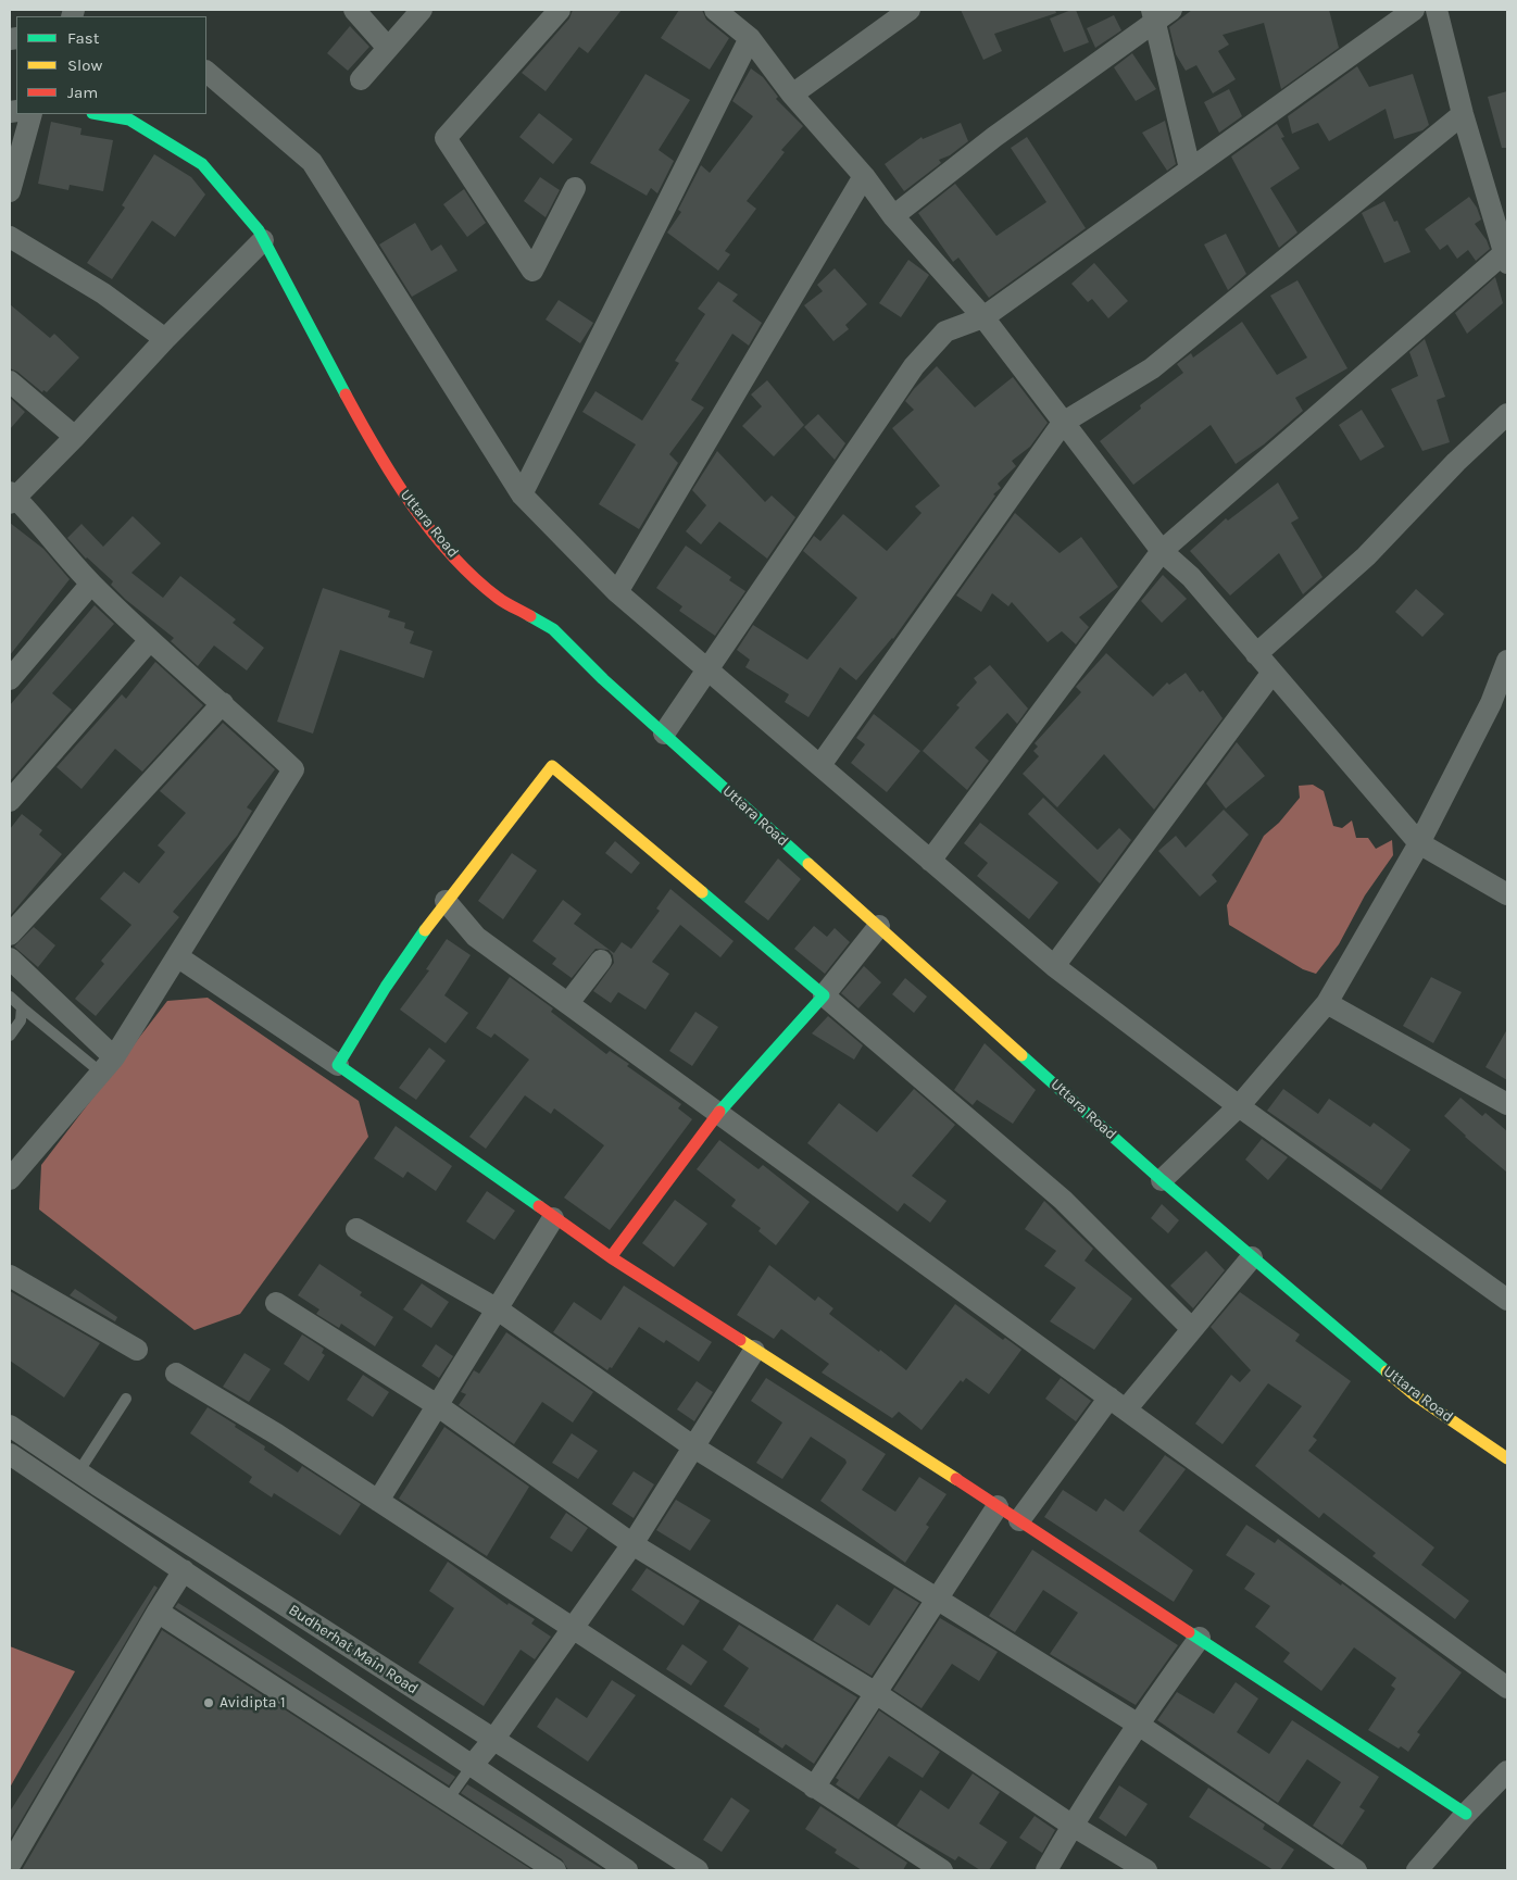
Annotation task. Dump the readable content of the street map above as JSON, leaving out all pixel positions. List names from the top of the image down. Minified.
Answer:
{"streets":{"street":["Uttara Road","Budherhat Main Road"]},"places":["Avidipta 1"],"legend":["Fast","Slow","Jam"]}
